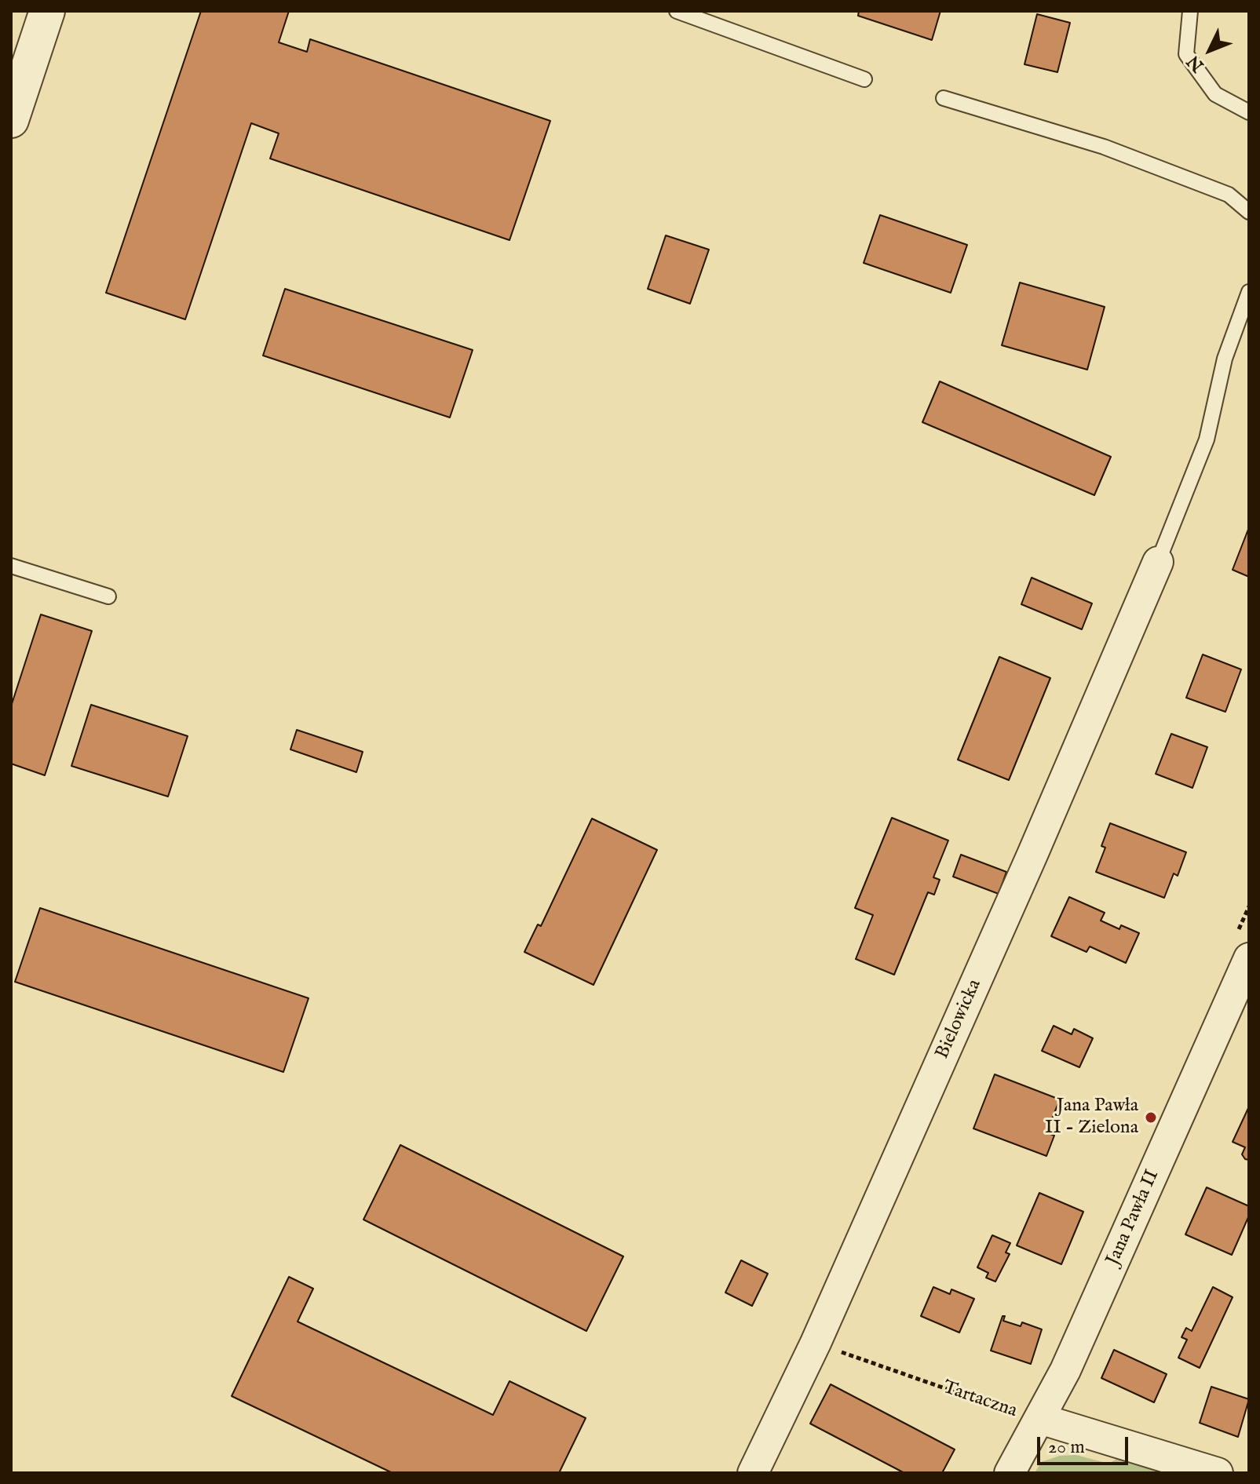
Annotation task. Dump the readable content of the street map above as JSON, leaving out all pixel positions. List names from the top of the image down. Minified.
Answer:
{"streets":{"street":["Bielowicka","Jana Pawła II","Tartaczna"]},"crossings":[["Bielowicka","Tartaczna"],["Jana Pawła II","Tartaczna"]],"places":["Jana Pawła II - Zielona"],"scale_bar":"20 m","north":"bottom left"}
